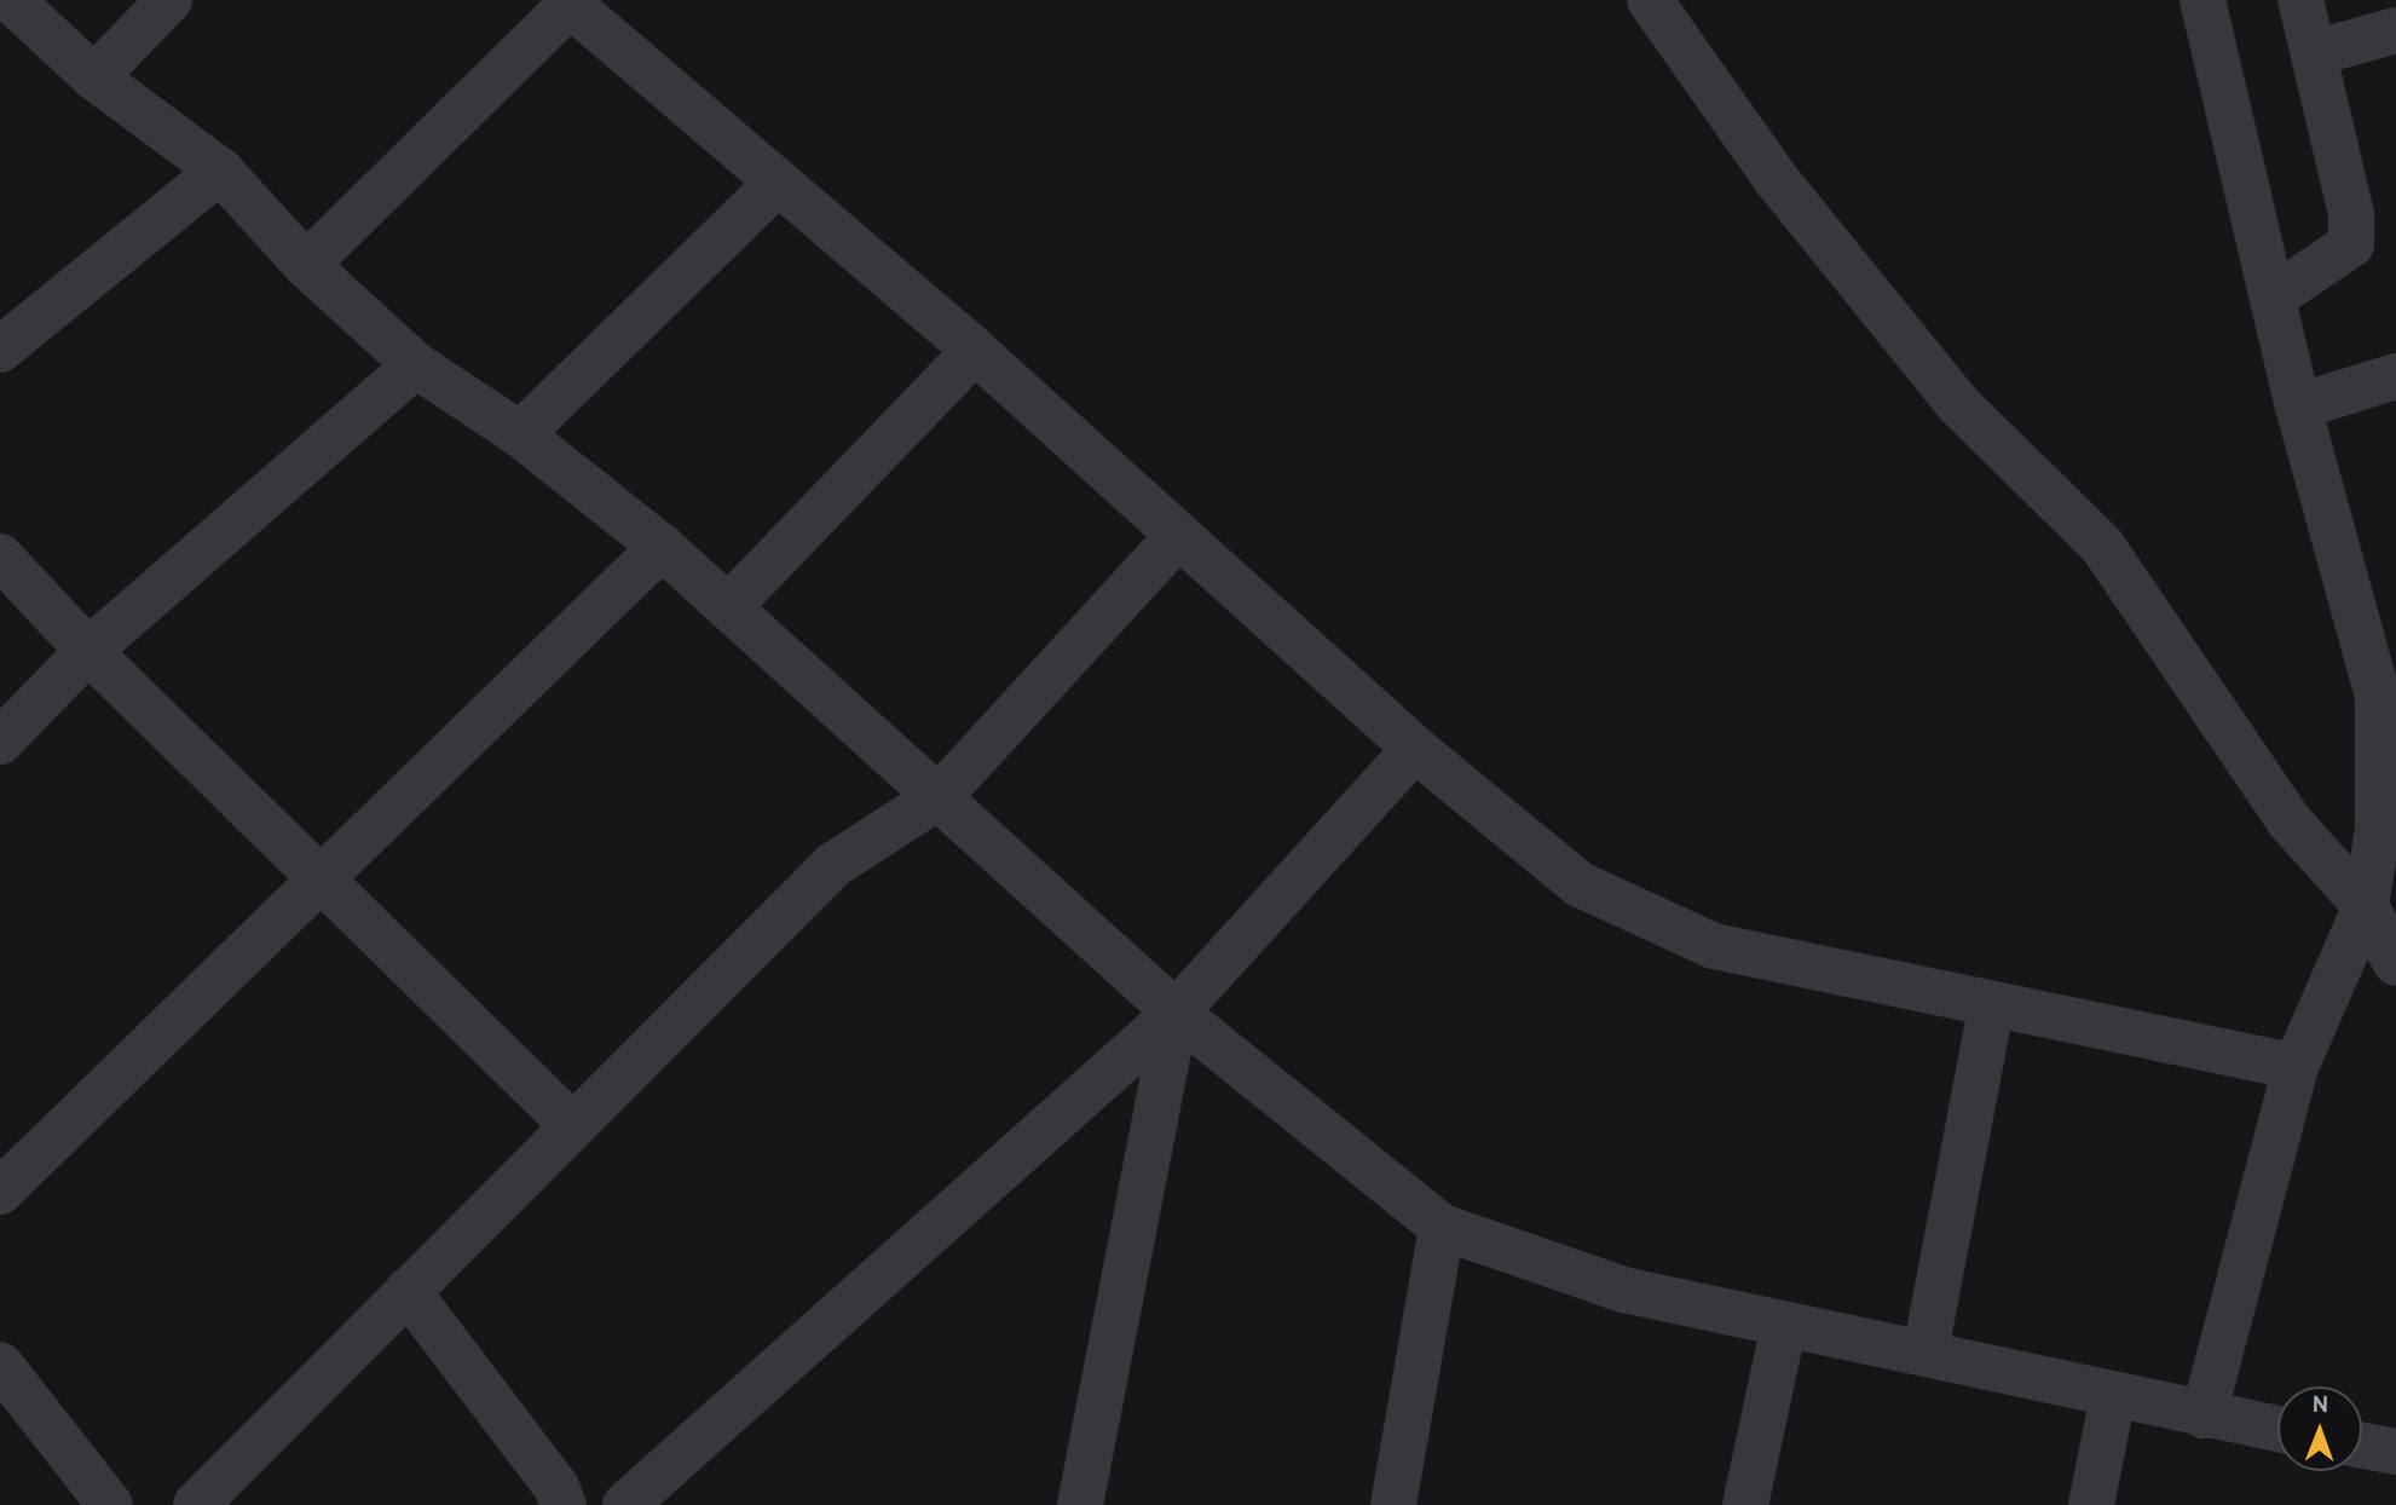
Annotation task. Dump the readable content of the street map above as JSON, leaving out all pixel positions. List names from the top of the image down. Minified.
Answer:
{"north":"top"}
